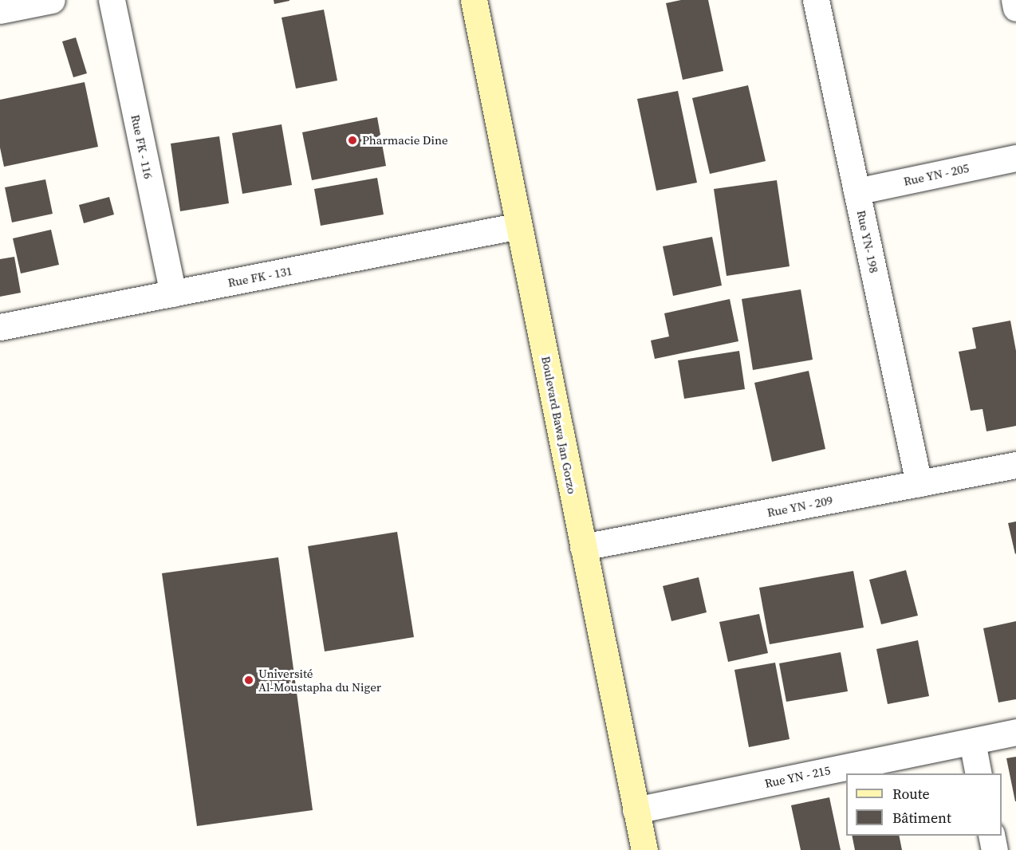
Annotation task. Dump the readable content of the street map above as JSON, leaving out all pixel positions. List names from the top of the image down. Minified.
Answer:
{"streets":{"main road":["Boulevard Bawa Jan Gorzo"],"street":["Rue FK - 116","Rue YN - 205","Rue YN- 198","Rue FK - 131","Rue YN - 209","Rue YN - 215"]},"crossings":[["Rue FK - 116","Rue FK - 131"],["Rue YN - 205","Rue YN- 198"],["Rue YN- 198","Rue YN - 209"],["Rue FK - 131","Boulevard Bawa Jan Gorzo"],["Boulevard Bawa Jan Gorzo","Rue YN - 209"],["Boulevard Bawa Jan Gorzo","Rue YN - 215"]],"places":["Pharmacie Dine","Université Al-Moustapha du Niger"],"legend":["Route","Bâtiment"]}
